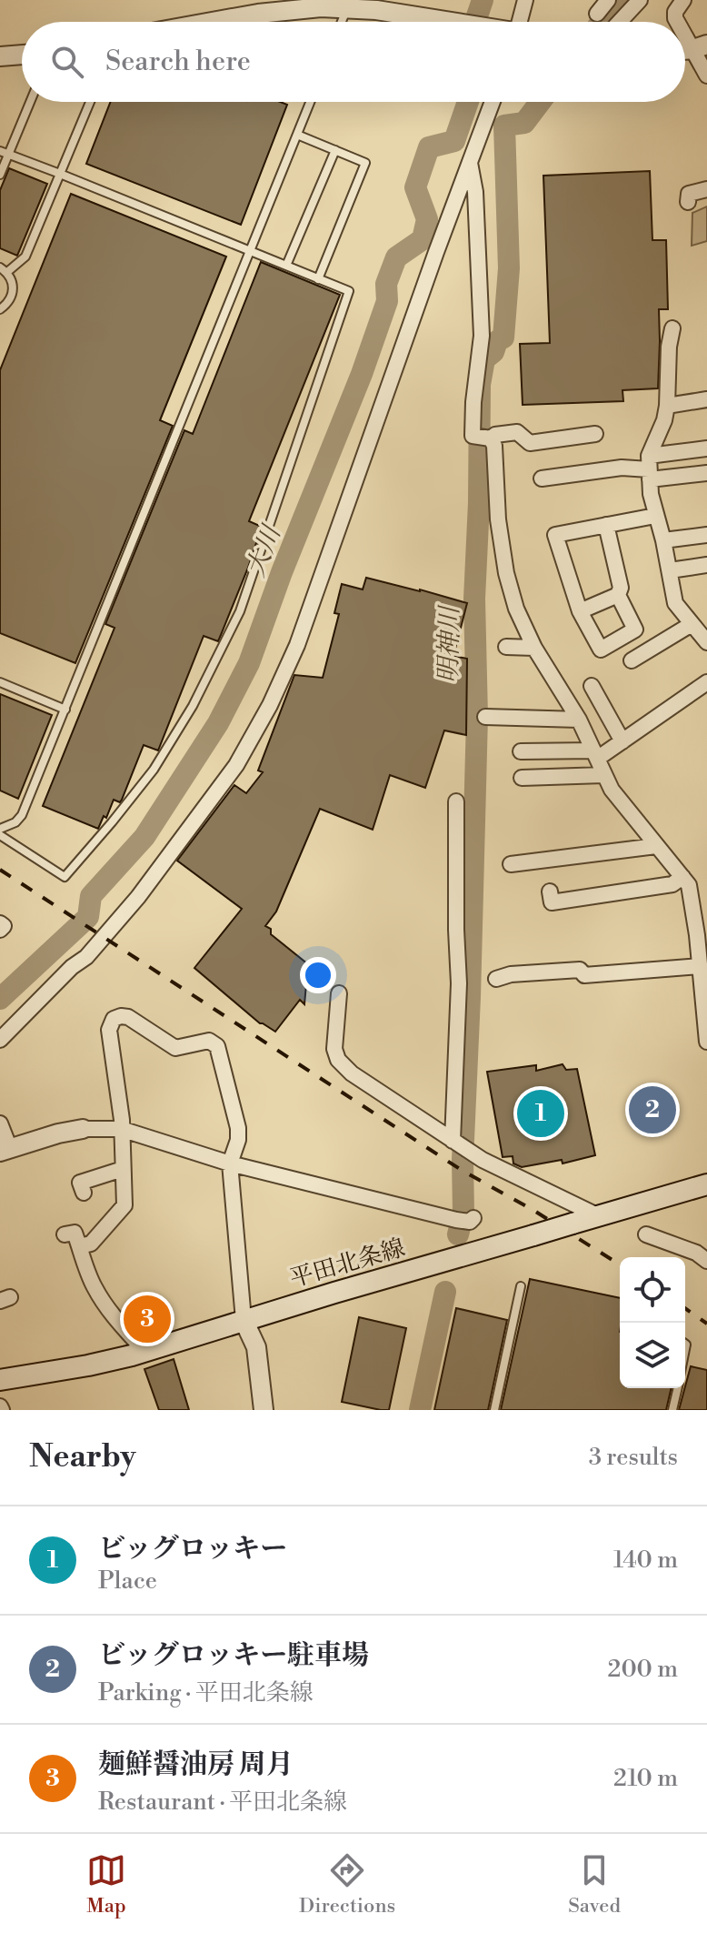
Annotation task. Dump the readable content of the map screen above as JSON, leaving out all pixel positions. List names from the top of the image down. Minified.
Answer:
{"streets":{"main road":["平田北条線"]},"water":["大川","明神川"],"page":{"search":"Search here","pins":["2","1","3"],"heading":["Nearby","3 results"],"list":[{"mark":"1","name":"ビッグロッキー","note":"Place","value":"140 m"},{"mark":"2","name":"ビッグロッキー駐車場","note":"Parking · 平田北条線","value":"200 m"},{"mark":"3","name":"麺鮮醤油房 周月","note":"Restaurant · 平田北条線","value":"210 m"}],"nav":["Map","Directions","Saved"]}}
